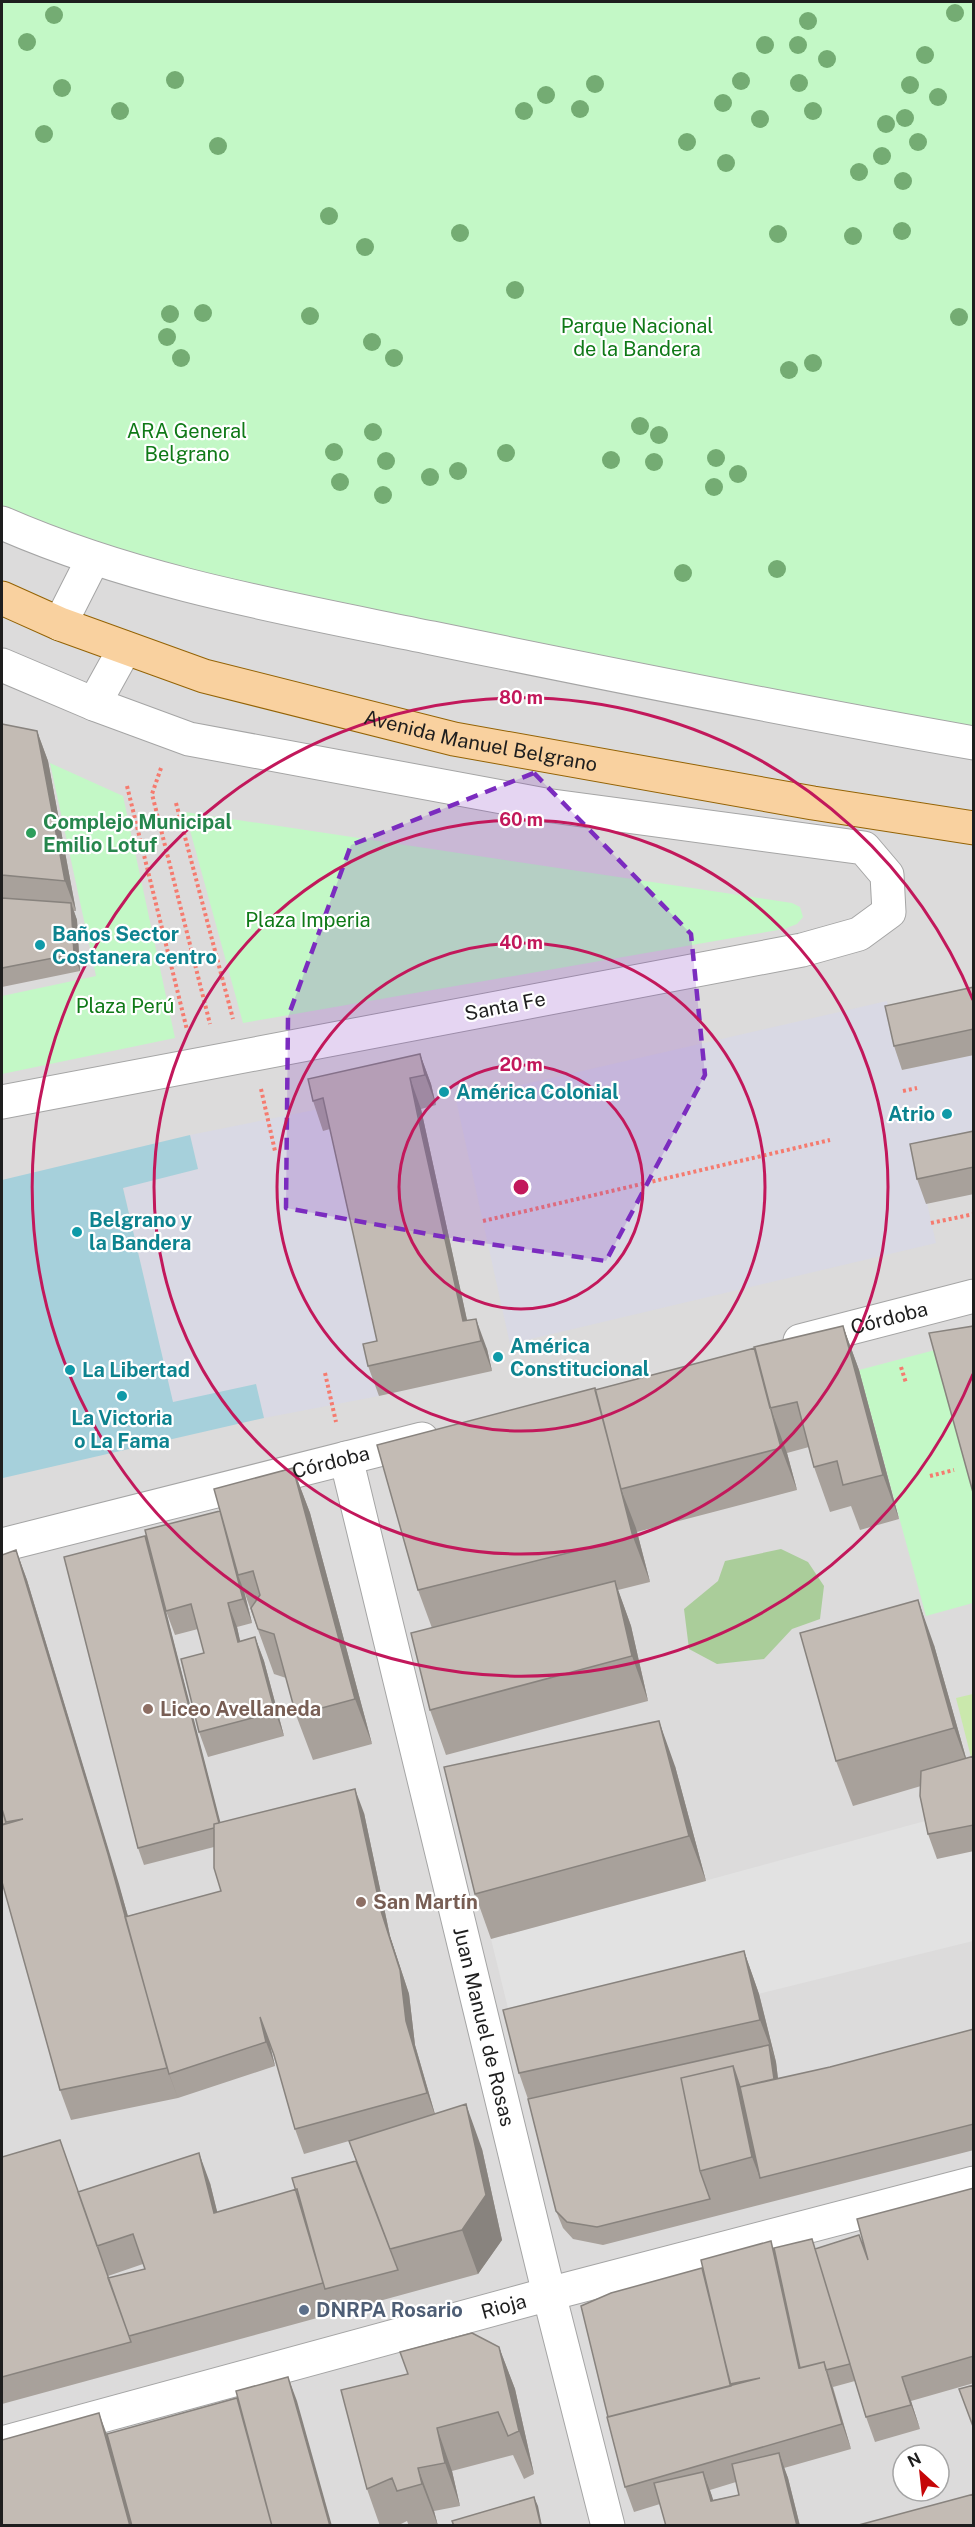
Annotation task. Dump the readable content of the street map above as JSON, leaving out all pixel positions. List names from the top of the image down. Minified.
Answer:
{"streets":{"main road":["Avenida Manuel Belgrano"],"street":["Santa Fe","Córdoba","Juan Manuel de Rosas","Rioja"]},"crossings":[["Córdoba","Juan Manuel de Rosas"],["Juan Manuel de Rosas","Rioja"]],"parks":["Parque Nacional de la Bandera","ARA General Belgrano","Plaza Imperia","Plaza Perú"],"places":["Complejo Municipal Emilio Lotuf","Baños Sector Costanera centro","América Colonial","Atrio","Belgrano y la Bandera","América Constitucional","La Libertad","La Victoria o La Fama","Liceo Avellaneda","San Martín","DNRPA Rosario"],"north":"top left","rings":["80 m","60 m","40 m","20 m"]}
